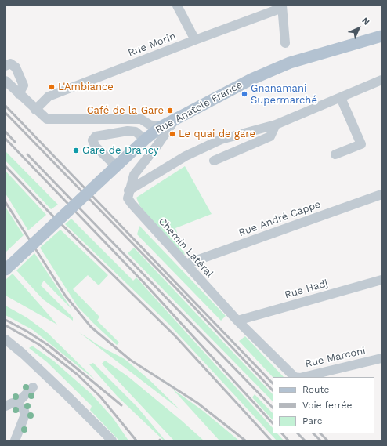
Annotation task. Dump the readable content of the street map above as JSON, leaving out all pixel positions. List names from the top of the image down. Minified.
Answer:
{"streets":{"main road":["Rue Anatole France"],"street":["Rue Morin","Rue André Cappe","Chemin Latéral","Rue Hadj","Rue Marconi"]},"crossings":[["Rue André Cappe","Chemin Latéral"],["Chemin Latéral","Rue Hadj"]],"places":["L'Ambiance","Gnanamani Supermarché","Café de la Gare","Le quai de gare","Gare de Drancy"],"legend":["Route","Voie ferrée","Parc"],"north":"top right"}
